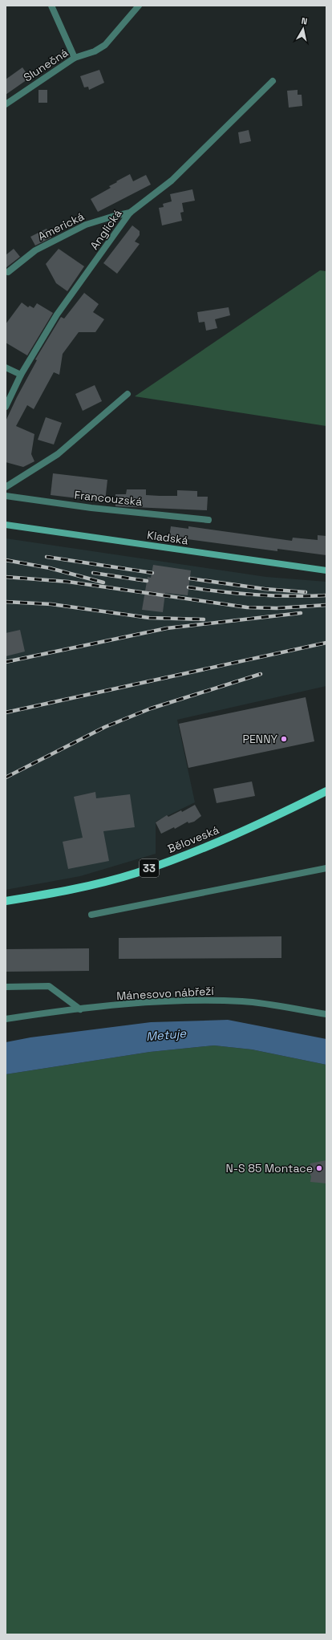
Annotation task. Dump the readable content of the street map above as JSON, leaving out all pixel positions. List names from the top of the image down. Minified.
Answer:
{"streets":{"main road":["Kladská","Běloveská","33"],"street":["Slunečná","Americká","Anglická","Francouzská","Mánesovo nábřeží"]},"crossings":[["Americká","Anglická"]],"water":["Metuje"],"places":["PENNY","N-S 85 Montace"],"north":"top"}
